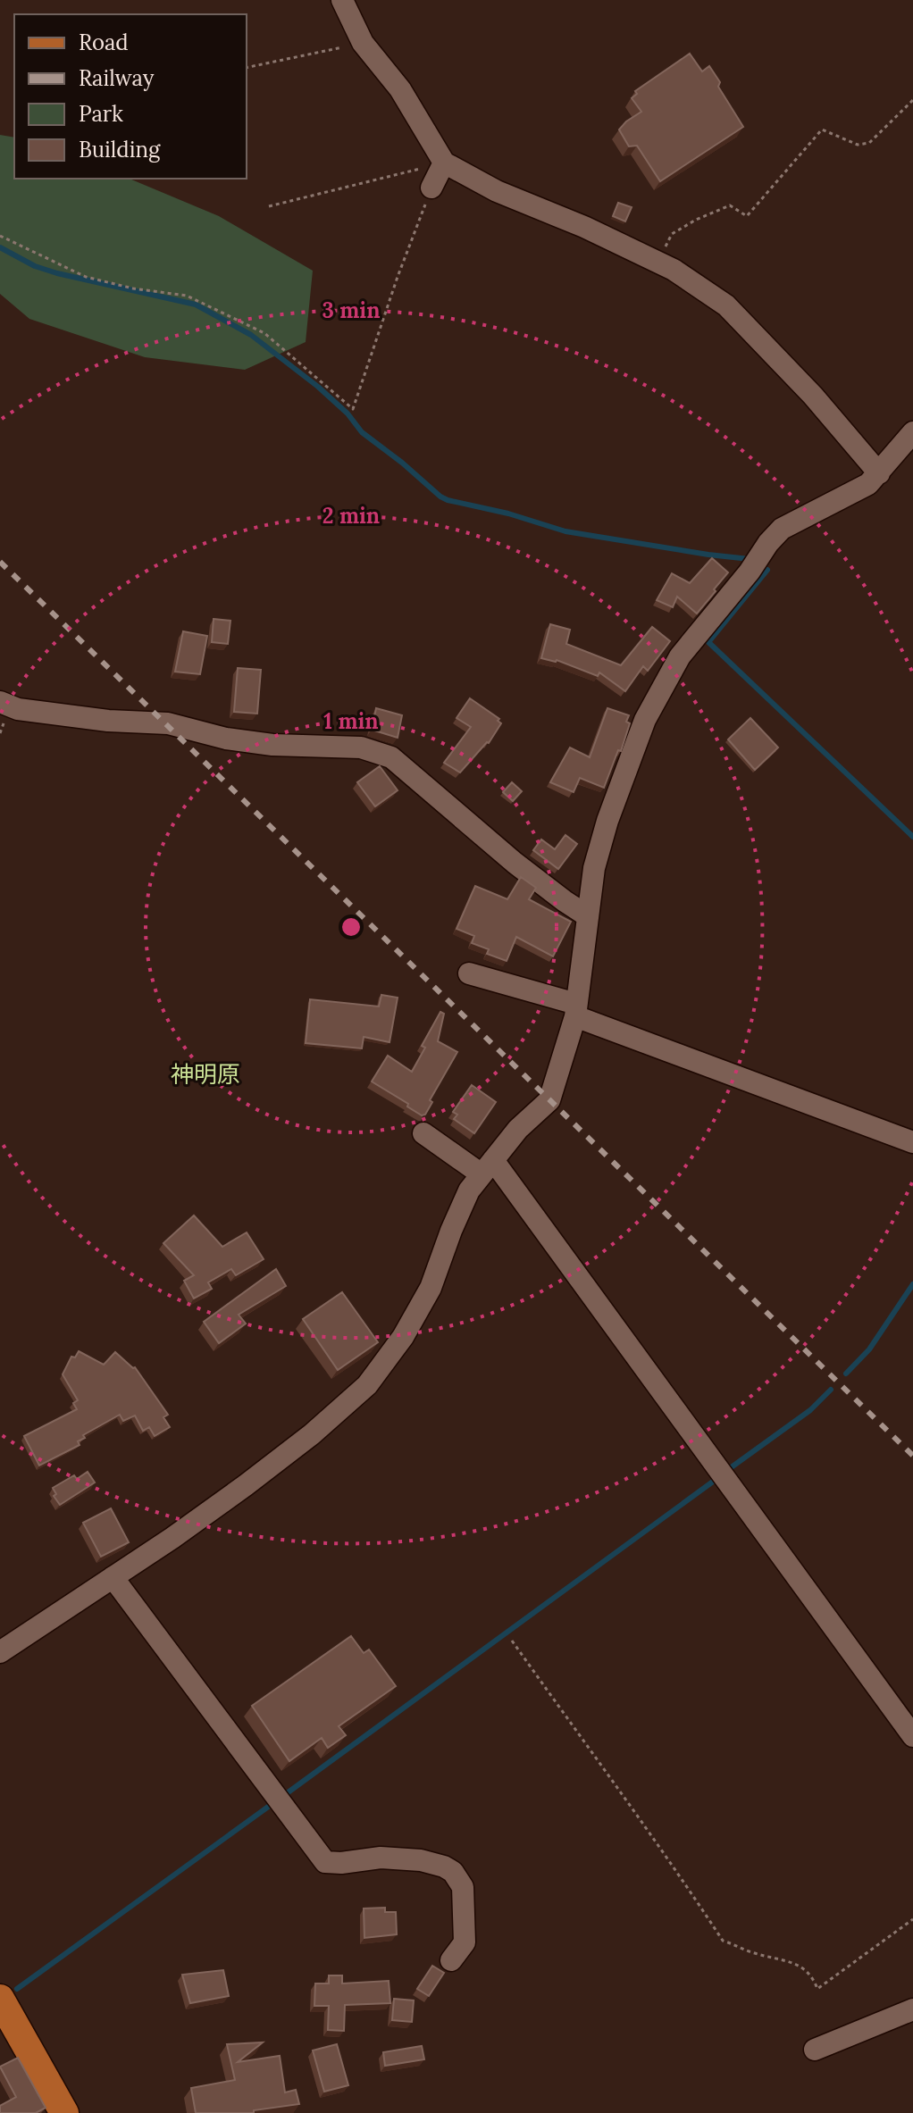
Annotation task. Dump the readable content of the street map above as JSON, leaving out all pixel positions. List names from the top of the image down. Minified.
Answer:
{"districts":["神明原"],"legend":["Road","Railway","Park","Building"],"rings":["3 min","2 min","1 min"]}
